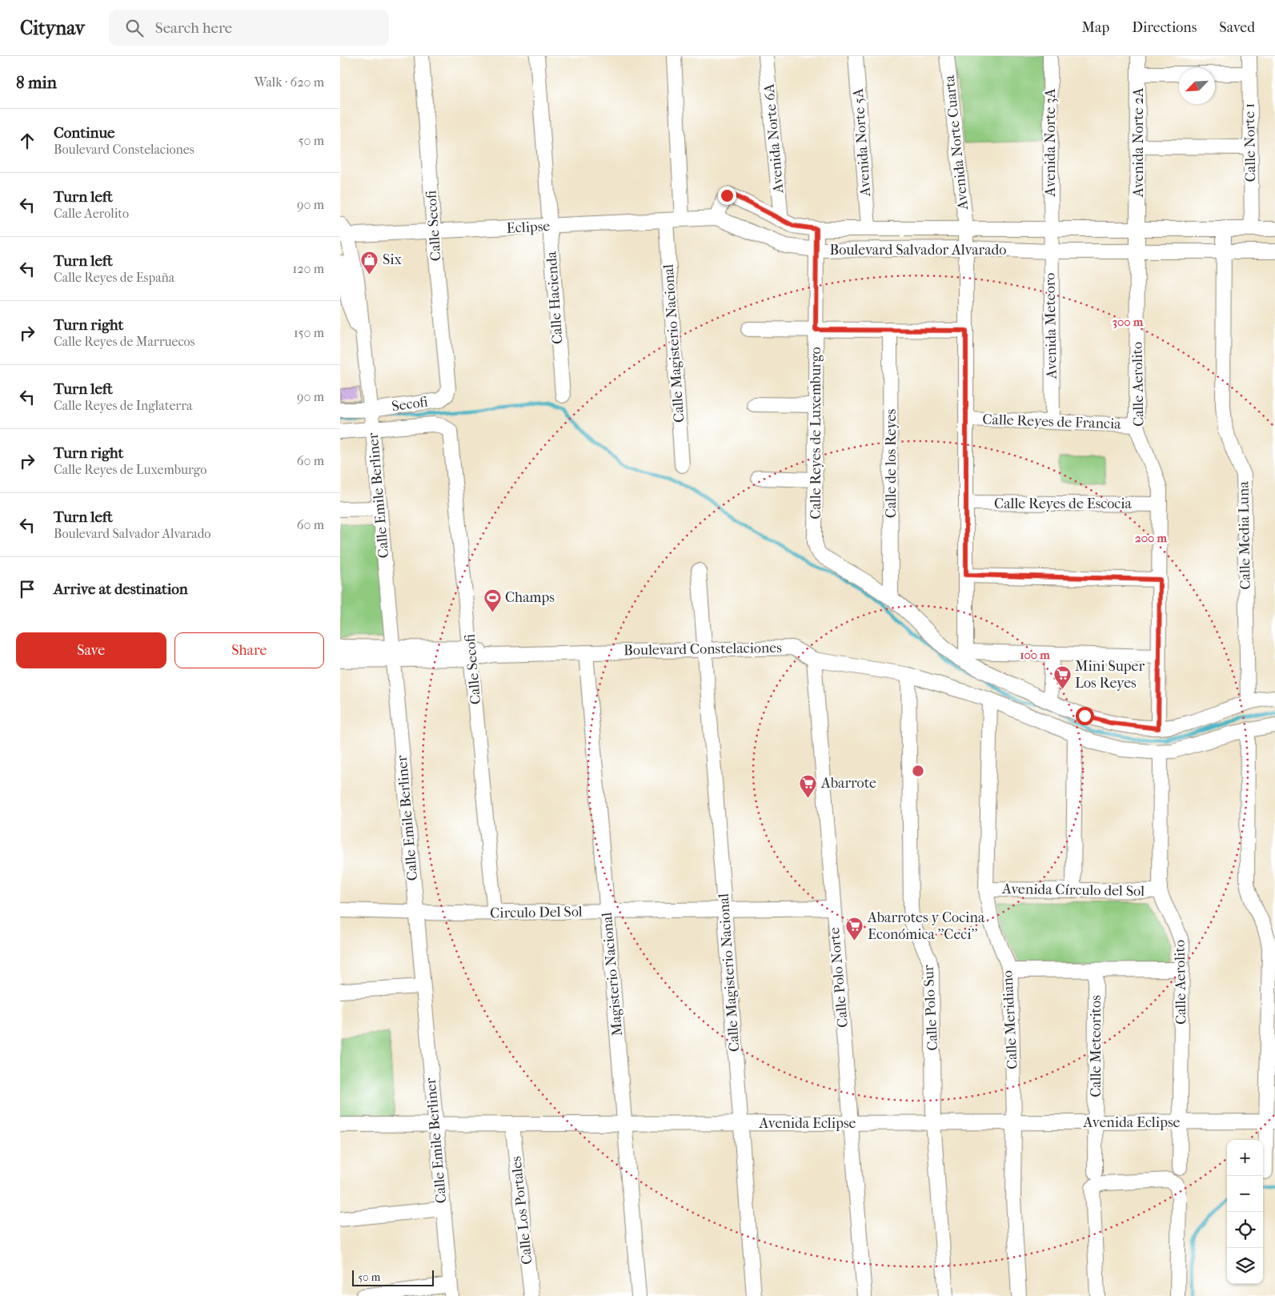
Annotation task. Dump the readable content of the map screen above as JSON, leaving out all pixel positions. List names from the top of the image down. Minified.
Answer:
{"streets":{"street":["Avenida Norte 6A","Avenida Norte 5A","Avenida Norte Cuarta","Avenida Norte 3A","Avenida Norte 2A","Calle Norte 1","Calle Secofi","Eclipse","Boulevard Salvador Alvarado","Calle Hacienda","Avenida Meteoro","Calle Magisterio Nacional","Calle Aerolito","Secofi","Calle Reyes de Francia","Calle Reyes de Luxemburgo","Calle de los Reyes","Calle Emile Berliner","Calle Reyes de Escocia","Calle Media Luna","Boulevard Constelaciones","Avenida Círculo del Sol","Circulo Del Sol","Magisterio Nacional","Calle Polo Norte","Calle Polo Sur","Calle Meridiano","Calle Meteoritos","Avenida Eclipse","Calle Los Portales"]},"crossings":[["Avenida Norte 6A","Boulevard Salvador Alvarado"],["Avenida Norte 5A","Boulevard Salvador Alvarado"],["Avenida Norte Cuarta","Boulevard Salvador Alvarado"],["Avenida Norte Cuarta","Calle Reyes de Francia"],["Avenida Norte Cuarta","Calle Reyes de Escocia"],["Avenida Norte 3A","Boulevard Salvador Alvarado"],["Avenida Norte 3A","Avenida Meteoro"],["Avenida Norte 2A","Boulevard Salvador Alvarado"],["Avenida Norte 2A","Calle Aerolito"],["Calle Norte 1","Boulevard Salvador Alvarado"],["Calle Secofi","Eclipse"],["Calle Secofi","Secofi"],["Calle Secofi","Boulevard Constelaciones"],["Calle Secofi","Circulo Del Sol"],["Eclipse","Boulevard Salvador Alvarado"],["Eclipse","Calle Hacienda"],["Eclipse","Calle Magisterio Nacional"],["Eclipse","Calle Emile Berliner"],["Boulevard Salvador Alvarado","Avenida Meteoro"],["Boulevard Salvador Alvarado","Calle Aerolito"],["Boulevard Salvador Alvarado","Calle Reyes de Luxemburgo"],["Boulevard Salvador Alvarado","Calle Media Luna"],["Avenida Meteoro","Calle Reyes de Francia"],["Calle Magisterio Nacional","Boulevard Constelaciones"],["Calle Magisterio Nacional","Circulo Del Sol"],["Calle Magisterio Nacional","Avenida Eclipse"],["Calle Aerolito","Calle Reyes de Francia"],["Calle Aerolito","Calle Reyes de Escocia"],["Calle Aerolito","Boulevard Constelaciones"],["Calle Aerolito","Avenida Círculo del Sol"],["Calle Aerolito","Avenida Eclipse"],["Secofi","Calle Emile Berliner"],["Calle Reyes de Luxemburgo","Calle de los Reyes"],["Calle Emile Berliner","Boulevard Constelaciones"],["Calle Emile Berliner","Circulo Del Sol"],["Calle Emile Berliner","Avenida Eclipse"],["Boulevard Constelaciones","Magisterio Nacional"],["Boulevard Constelaciones","Calle Polo Norte"],["Boulevard Constelaciones","Calle Polo Sur"],["Boulevard Constelaciones","Calle Meridiano"],["Avenida Círculo del Sol","Calle Meridiano"],["Circulo Del Sol","Magisterio Nacional"],["Circulo Del Sol","Calle Polo Norte"],["Magisterio Nacional","Avenida Eclipse"],["Calle Polo Norte","Avenida Eclipse"],["Calle Polo Sur","Avenida Eclipse"],["Calle Meridiano","Avenida Eclipse"],["Calle Meteoritos","Avenida Eclipse"],["Avenida Eclipse","Calle Los Portales"]],"places":{"shop":["Six"],"sports":["Champs"],"supermarket":["Mini Super Los Reyes","Abarrote","Abarrotes y Cocina Económica ''Ceci''"]},"scale_bar":"50 m","north":"bottom left","page":{"header":"Citynav","search":"Search here","nav":["Map","Directions","Saved"],"heading":["8 min","Walk · 620 m"],"list":[["Continue","Boulevard Constelaciones","50 m"],["Turn left","Calle Aerolito","90 m"],["Turn left","Calle Reyes de España","120 m"],["Turn right","Calle Reyes de Marruecos","150 m"],["Turn left","Calle Reyes de Inglaterra","90 m"],["Turn right","Calle Reyes de Luxemburgo","60 m"],["Turn left","Boulevard Salvador Alvarado","60 m"],"Arrive at destination"],"buttons":["Save","Share"],"map_buttons":["+","−"],"scale":"50 m"},"rings":["300 m","200 m","100 m"]}
